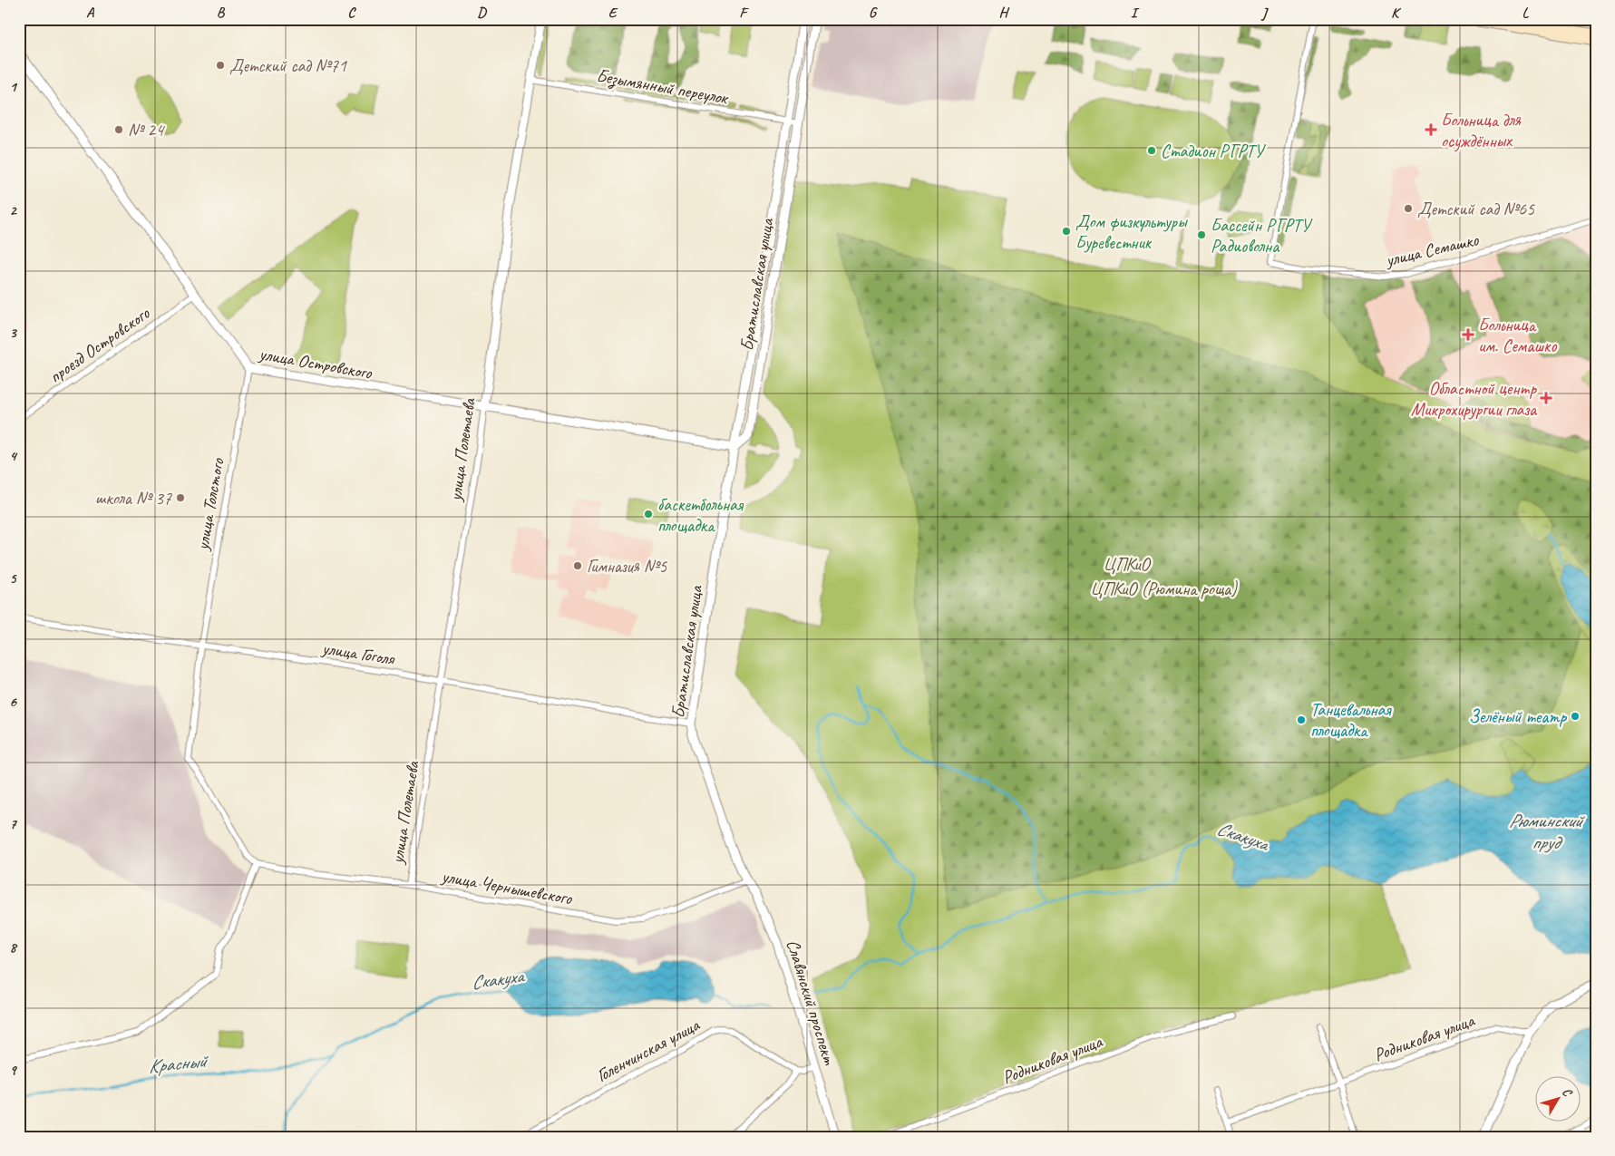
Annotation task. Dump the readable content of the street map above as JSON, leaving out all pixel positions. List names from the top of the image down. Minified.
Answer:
{"streets":{"street":["Безымянный переулок","улица Семашко","Братиславская улица","проезд Островского","улица Островского","улица Полетаева","улица Толстого","улица Гоголя","улица Чернышевского","Славянский проспект","Родниковая улица","Голенчинская улица"]},"crossings":[["Безымянный переулок","Братиславская улица"],["Безымянный переулок","улица Полетаева"],["Братиславская улица","улица Островского"],["Братиславская улица","улица Гоголя"],["Братиславская улица","улица Чернышевского"],["Братиславская улица","Славянский проспект"],["проезд Островского","улица Островского"],["улица Островского","улица Полетаева"],["улица Островского","улица Толстого"],["улица Полетаева","улица Гоголя"],["улица Полетаева","улица Чернышевского"],["улица Толстого","улица Гоголя"],["улица Толстого","улица Чернышевского"],["улица Чернышевского","Славянский проспект"]],"water":["Рюминский пруд","Скакуха","Красный"],"parks":["ЦПКиО","ЦПКиО (Рюмина роща)"],"places":{"other":["Детский сад №71","№ 24","Стадион РГРТУ","Детский сад №65","Дом физкультуры Буревестник","Бассейн РГРТУ Радиоволна","школа № 37","баскетбольная площадка","Гимназия №5","Зелёный театр","Танцевальная площадка"],"health":["Больница для осуждённых","Больница им. Семашко","Областной центр Микрохирургии глаза"]},"north":"top right","grid":{"columns":["A","B","C","D","E","F","G","H","I","J","K","L"],"rows":["1","2","3","4","5","6","7","8","9"]}}
